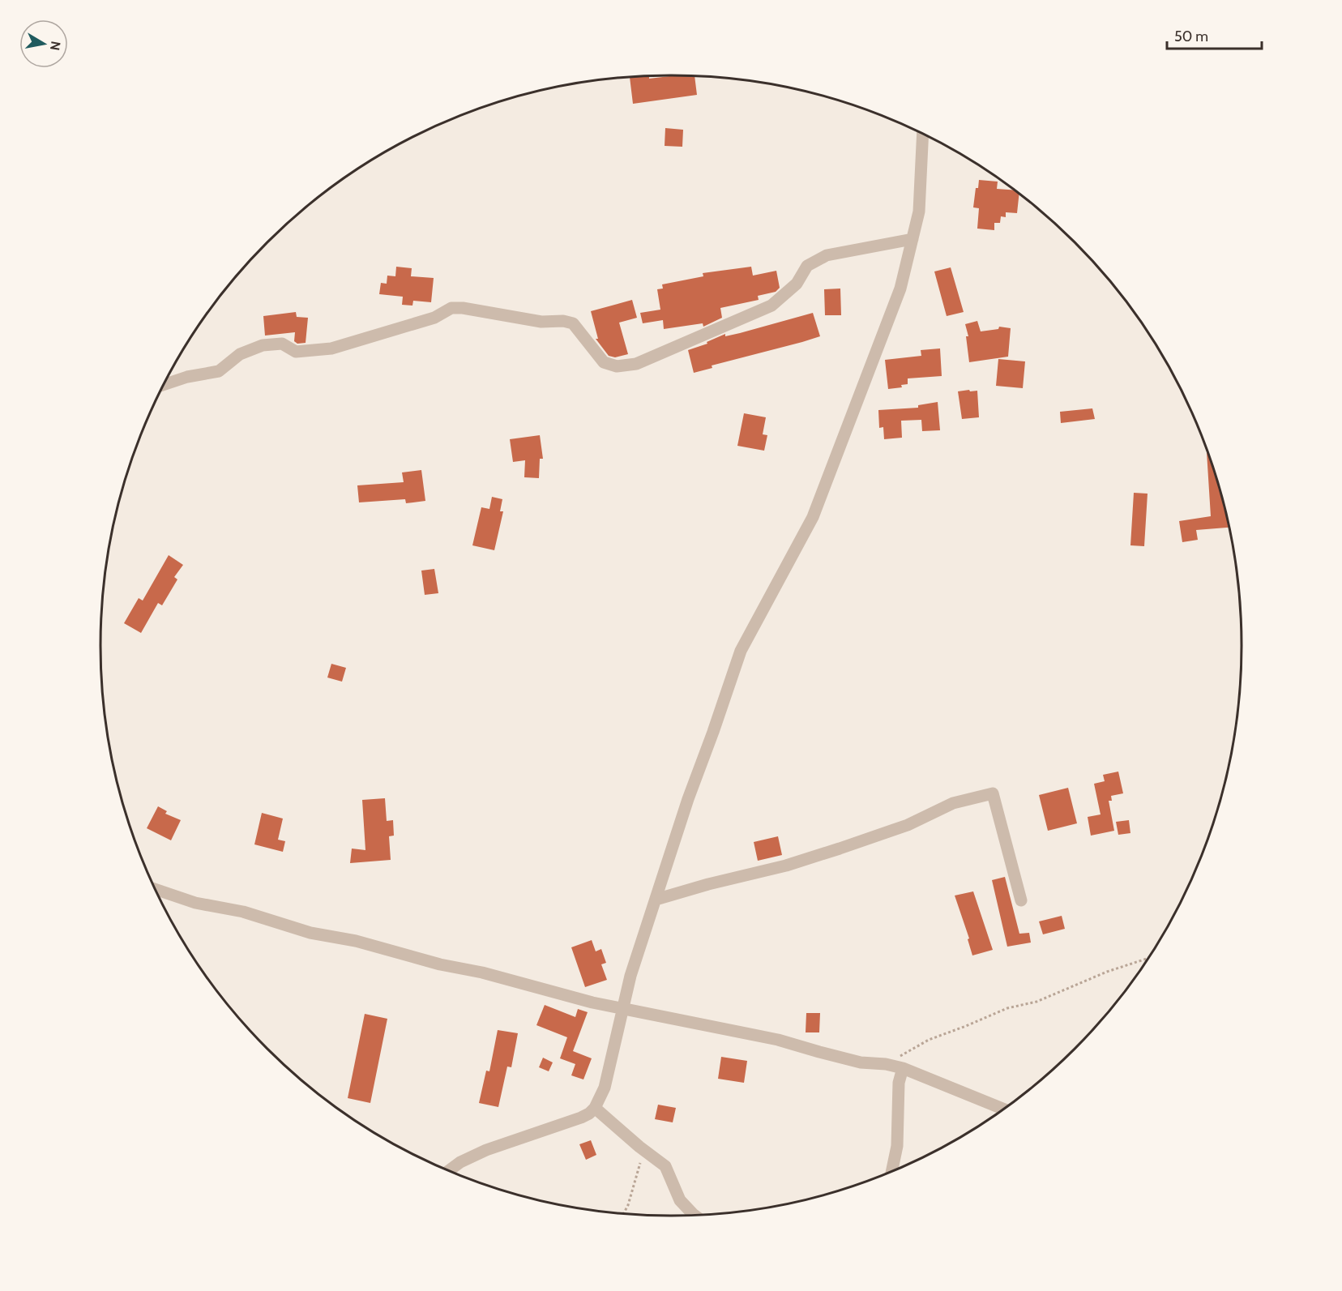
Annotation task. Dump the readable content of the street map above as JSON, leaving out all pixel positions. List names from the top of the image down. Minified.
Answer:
{"scale_bar":"50 m","north":"right"}
